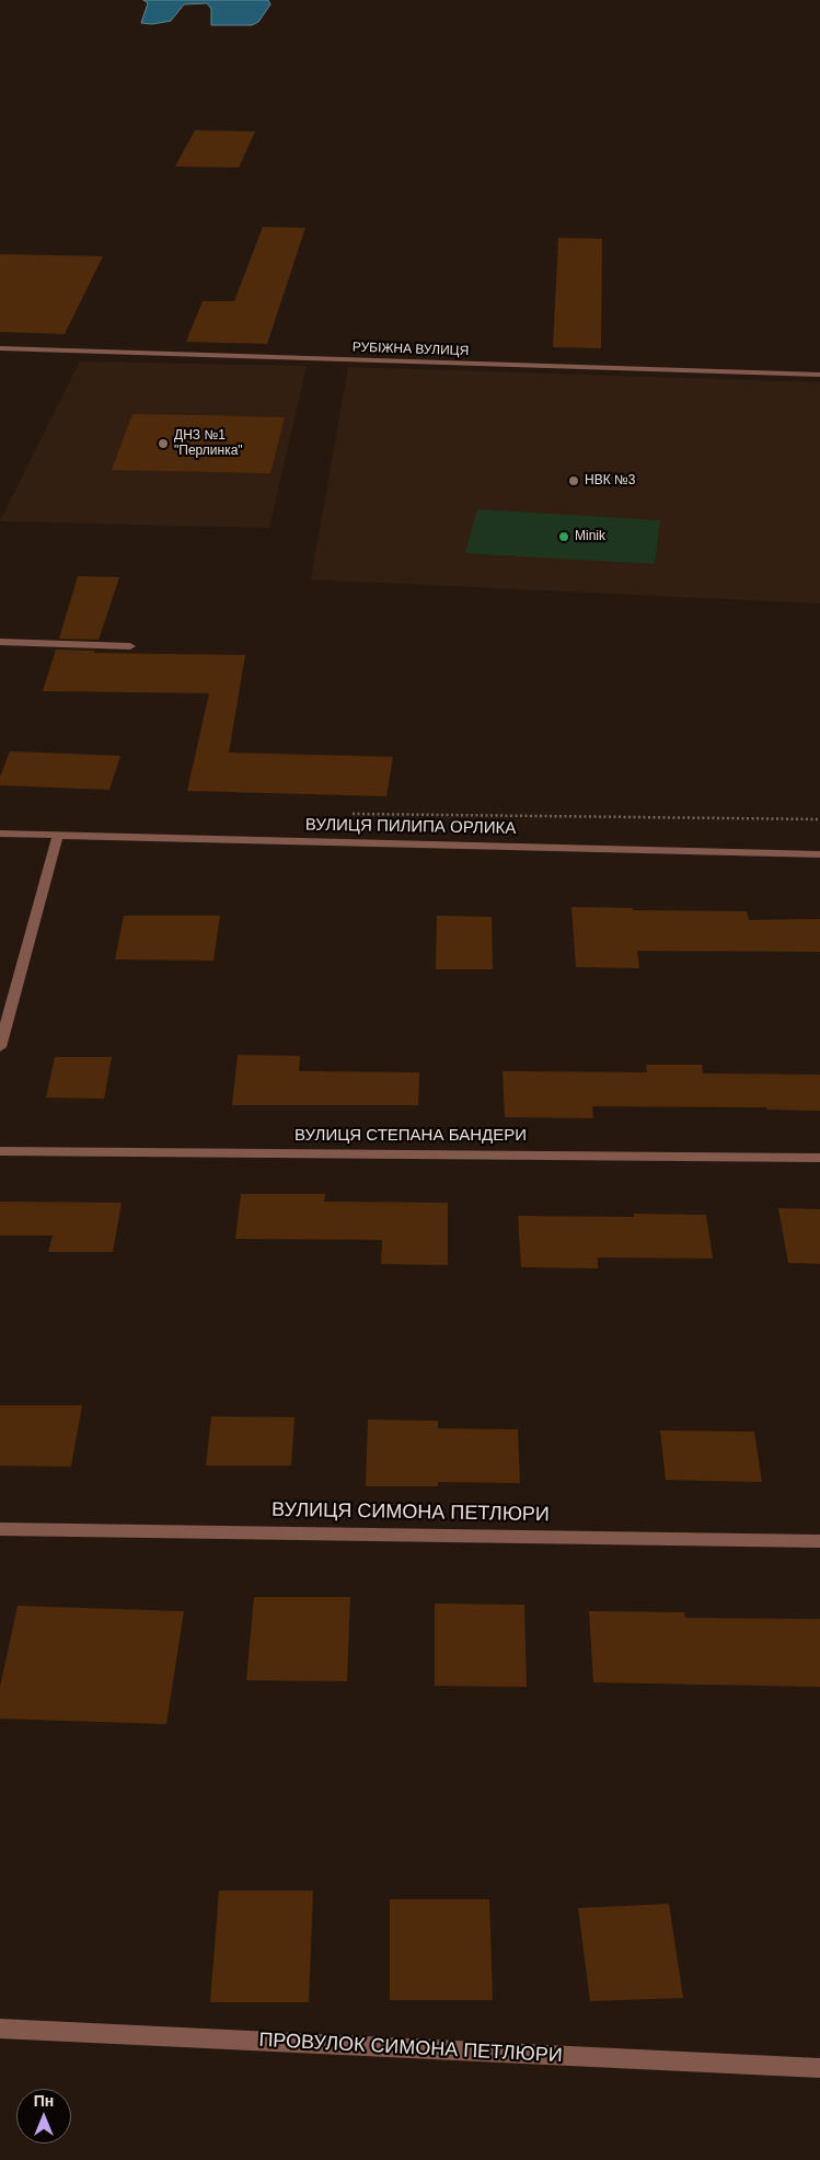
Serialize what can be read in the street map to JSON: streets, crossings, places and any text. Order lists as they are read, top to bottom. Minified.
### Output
{"streets":{"street":["РУБІЖНА ВУЛИЦЯ","ВУЛИЦЯ ПИЛИПА ОРЛИКА","ВУЛИЦЯ СТЕПАНА БАНДЕРИ","ВУЛИЦЯ СИМОНА ПЕТЛЮРИ","ПРОВУЛОК СИМОНА ПЕТЛЮРИ"]},"places":["ДНЗ №1 \"Перлинка\"","НВК №3","Minik"],"north":"top"}
